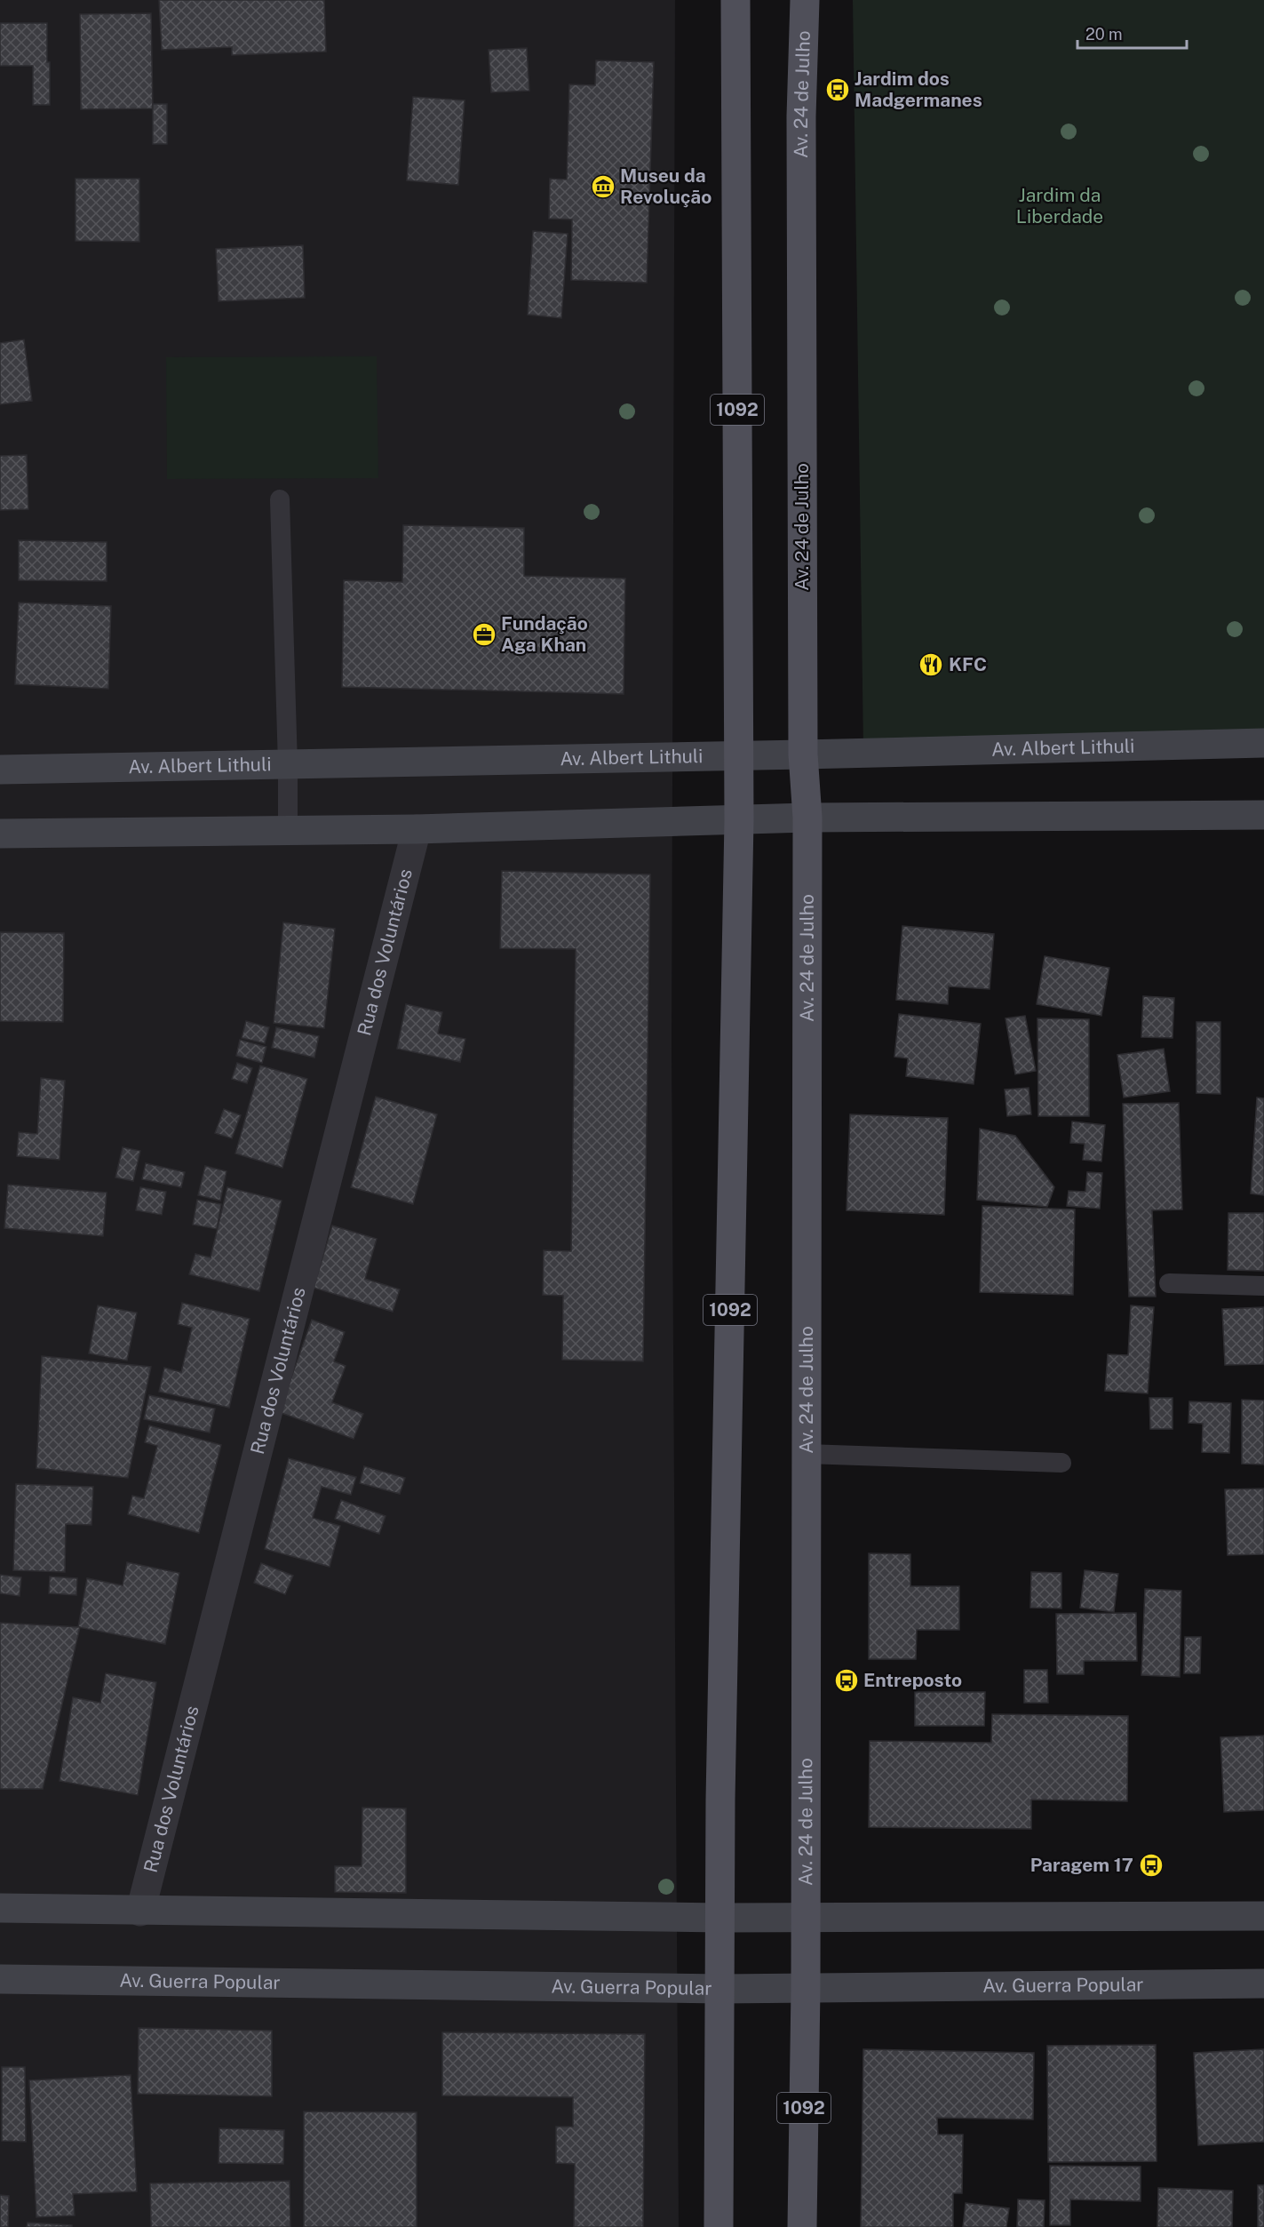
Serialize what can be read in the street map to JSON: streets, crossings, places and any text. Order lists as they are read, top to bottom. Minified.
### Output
{"streets":{"main road":["Av. 24 de Julho","1092"],"street":["Av. Albert Lithuli","Rua dos Voluntários","Av. Guerra Popular"]},"crossings":[["Av. 24 de Julho","1092"],["Av. 24 de Julho","Av. Albert Lithuli"],["Av. 24 de Julho","Av. Guerra Popular"],["1092","Av. Albert Lithuli"],["1092","Av. Guerra Popular"]],"parks":["Jardim da Liberdade"],"places":{"bus stop":["Jardim dos Madgermanes","Entreposto","Paragem 17"],"museum":["Museu da Revolução"],"office":["Fundação Aga Khan"],"restaurant":["KFC"]},"scale_bar":"20 m"}
